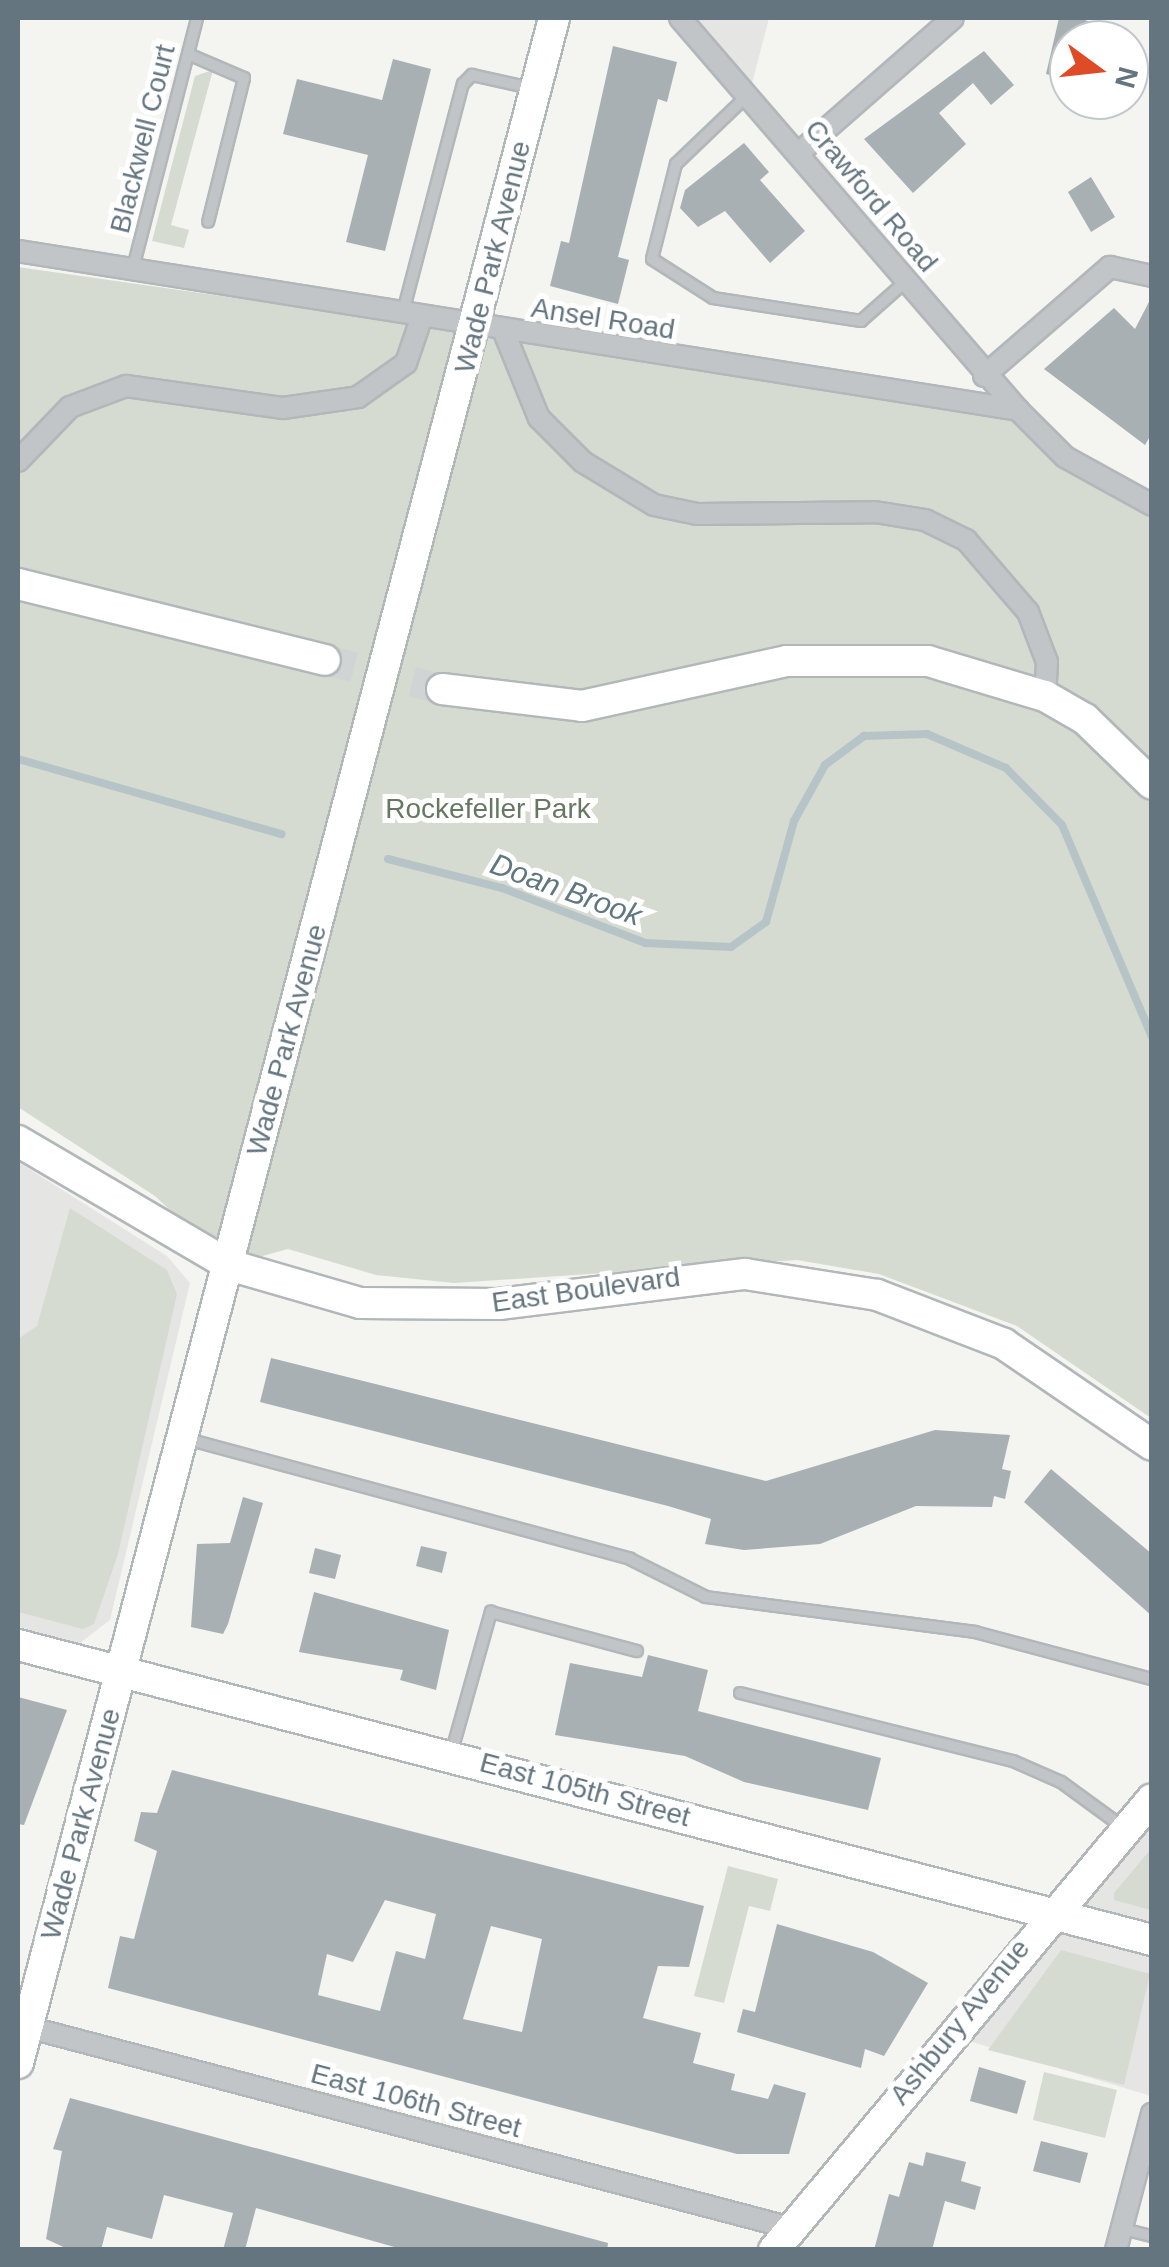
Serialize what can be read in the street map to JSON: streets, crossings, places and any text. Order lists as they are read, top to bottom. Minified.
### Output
{"streets":{"street":["Crawford Road","Wade Park Avenue","Ansel Road","East Boulevard","East 105th Street","Ashbury Avenue","East 106th Street"],"lane":["Blackwell Court"]},"crossings":[["Blackwell Court","Ansel Road"],["Crawford Road","Ansel Road"],["Wade Park Avenue","Ansel Road"],["Wade Park Avenue","East Boulevard"],["Wade Park Avenue","East 105th Street"],["Wade Park Avenue","East 106th Street"],["East 105th Street","Ashbury Avenue"],["Ashbury Avenue","East 106th Street"]],"water":["Doan Brook"],"parks":["Rockefeller Park"],"north":"right"}
